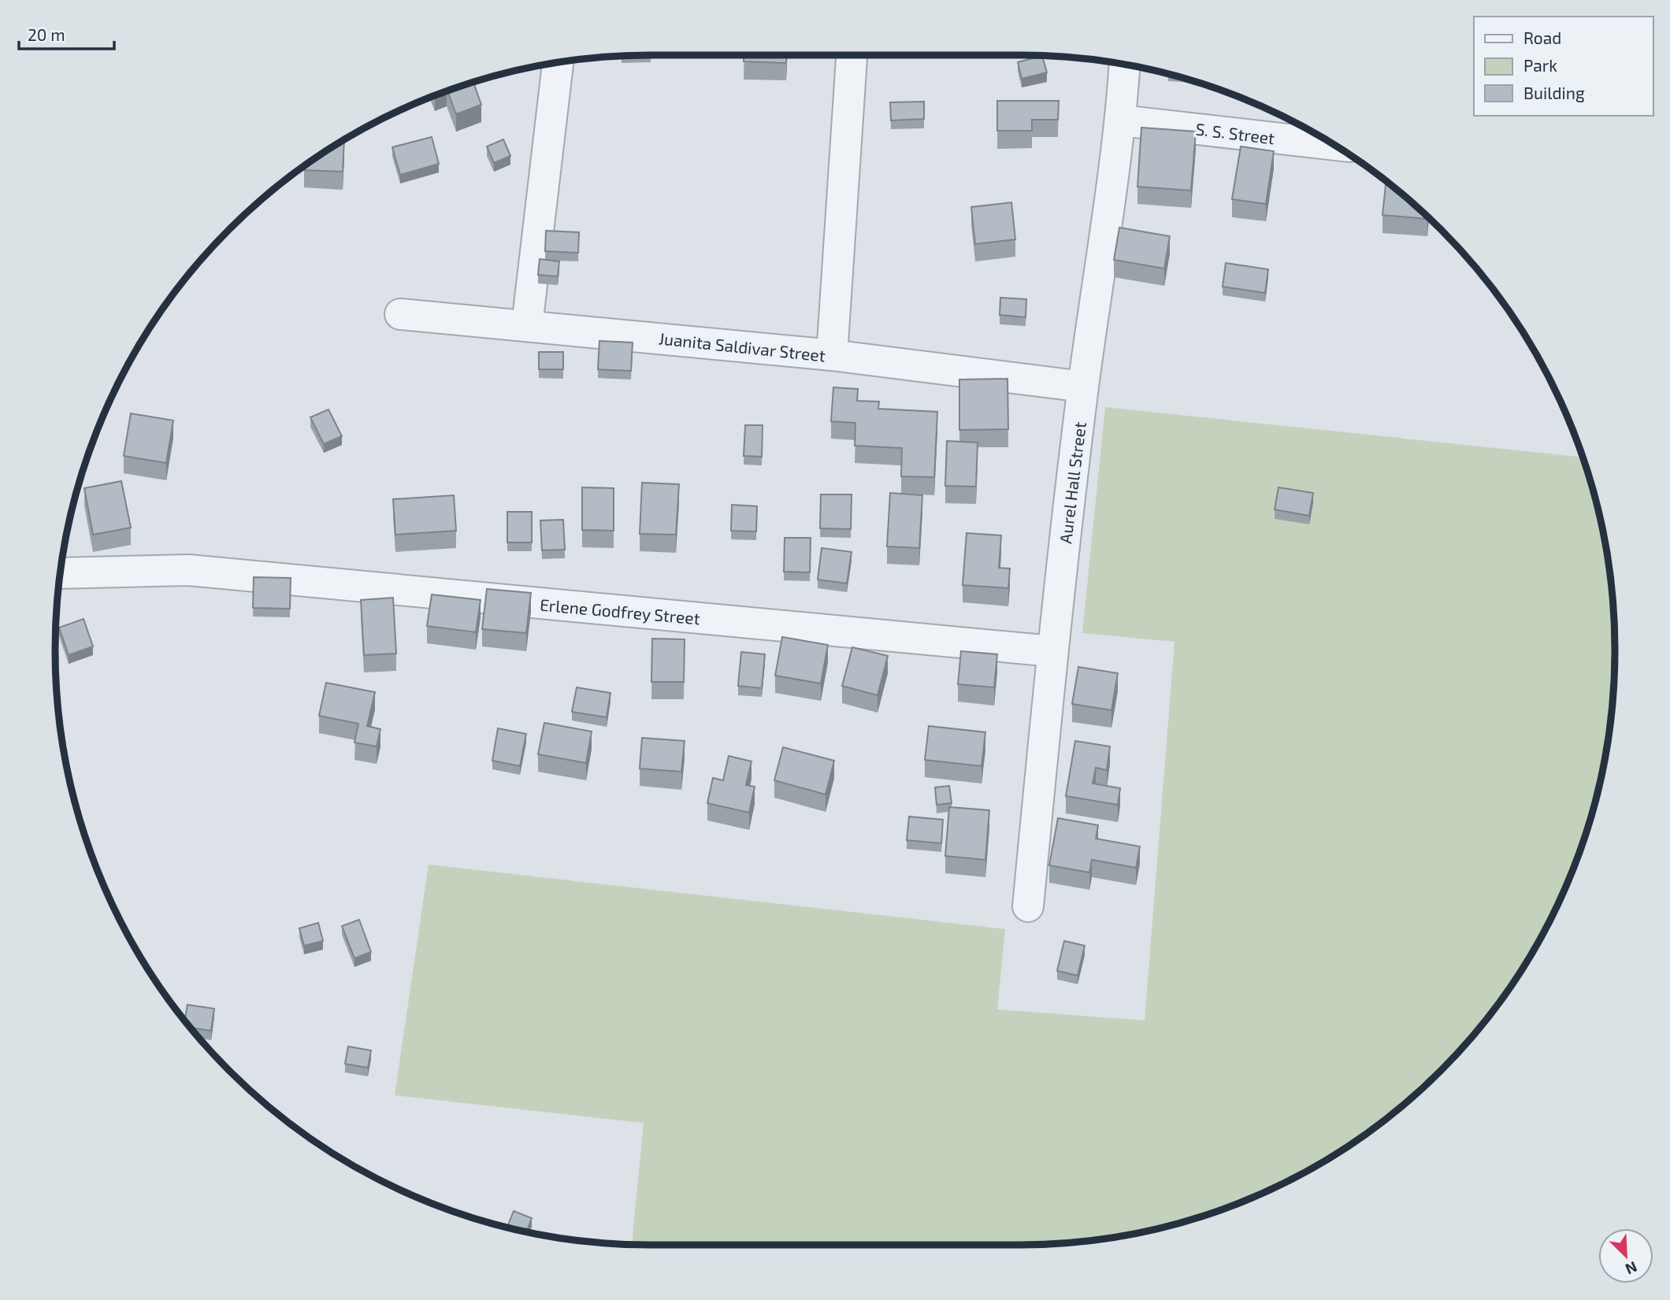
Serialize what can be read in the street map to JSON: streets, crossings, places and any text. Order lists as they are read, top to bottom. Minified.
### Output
{"streets":{"street":["S. S. Street","Juanita Saldivar Street","Aurel Hall Street","Erlene Godfrey Street"]},"crossings":[["S. S. Street","Aurel Hall Street"],["Juanita Saldivar Street","Aurel Hall Street"],["Aurel Hall Street","Erlene Godfrey Street"]],"legend":["Road","Park","Building"],"scale_bar":"20 m","north":"bottom right"}
